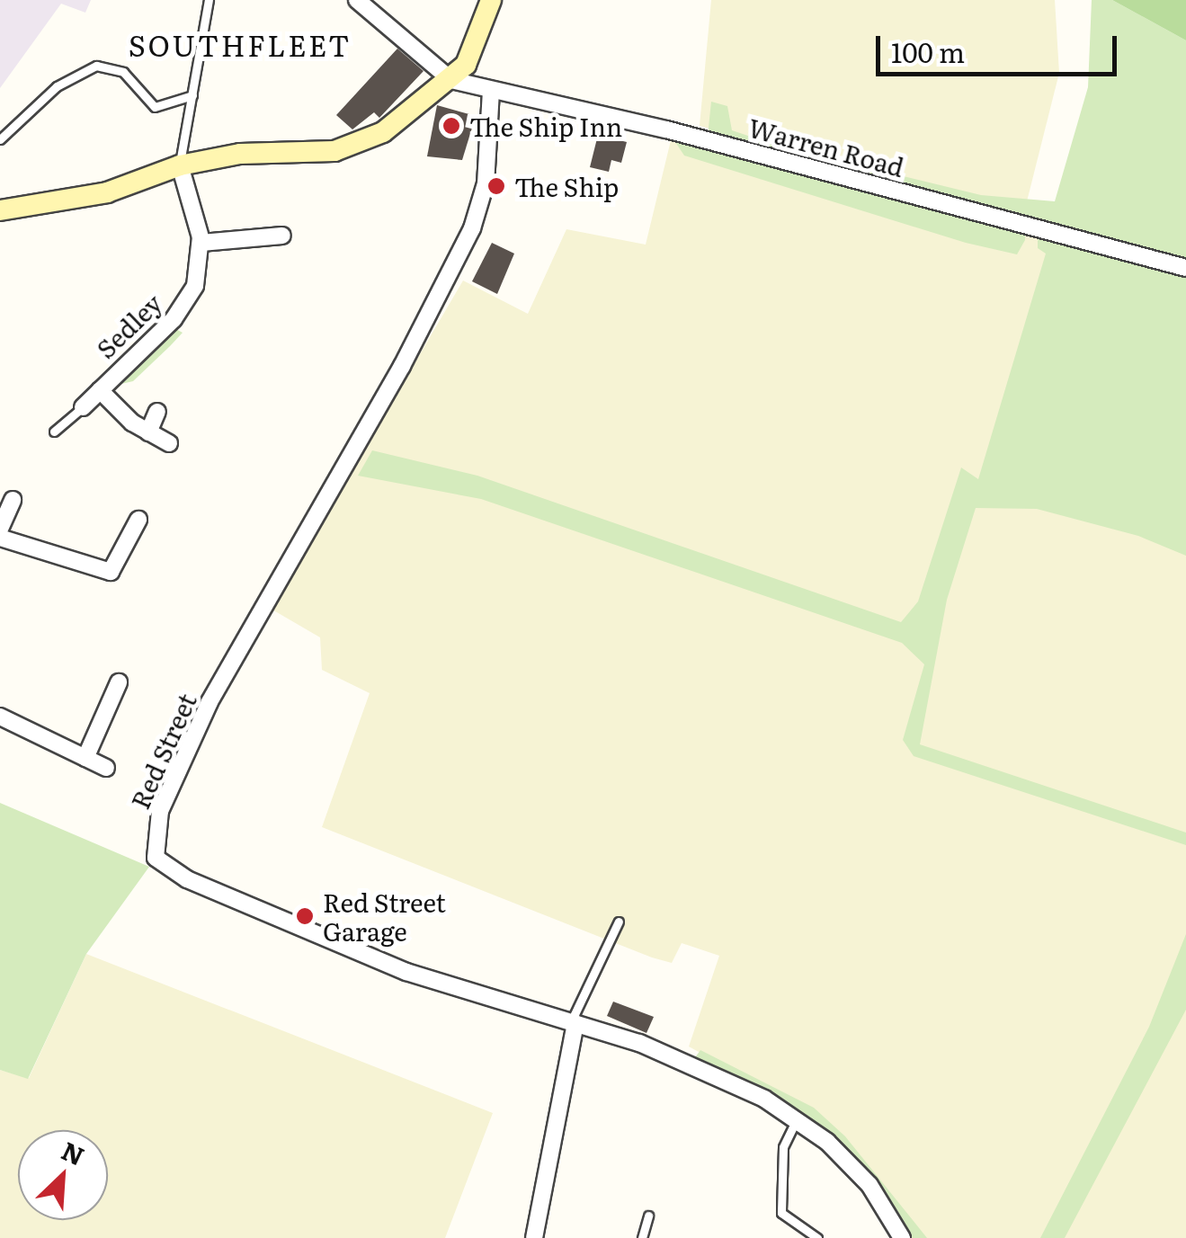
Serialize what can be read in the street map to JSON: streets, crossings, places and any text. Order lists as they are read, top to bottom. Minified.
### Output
{"streets":{"street":["Warren Road","Sedley","Red Street"]},"crossings":[["Warren Road","Red Street"]],"districts":["SOUTHFLEET"],"places":["The Ship Inn","The Ship","Red Street Garage"],"scale_bar":"100 m","north":"top right"}
